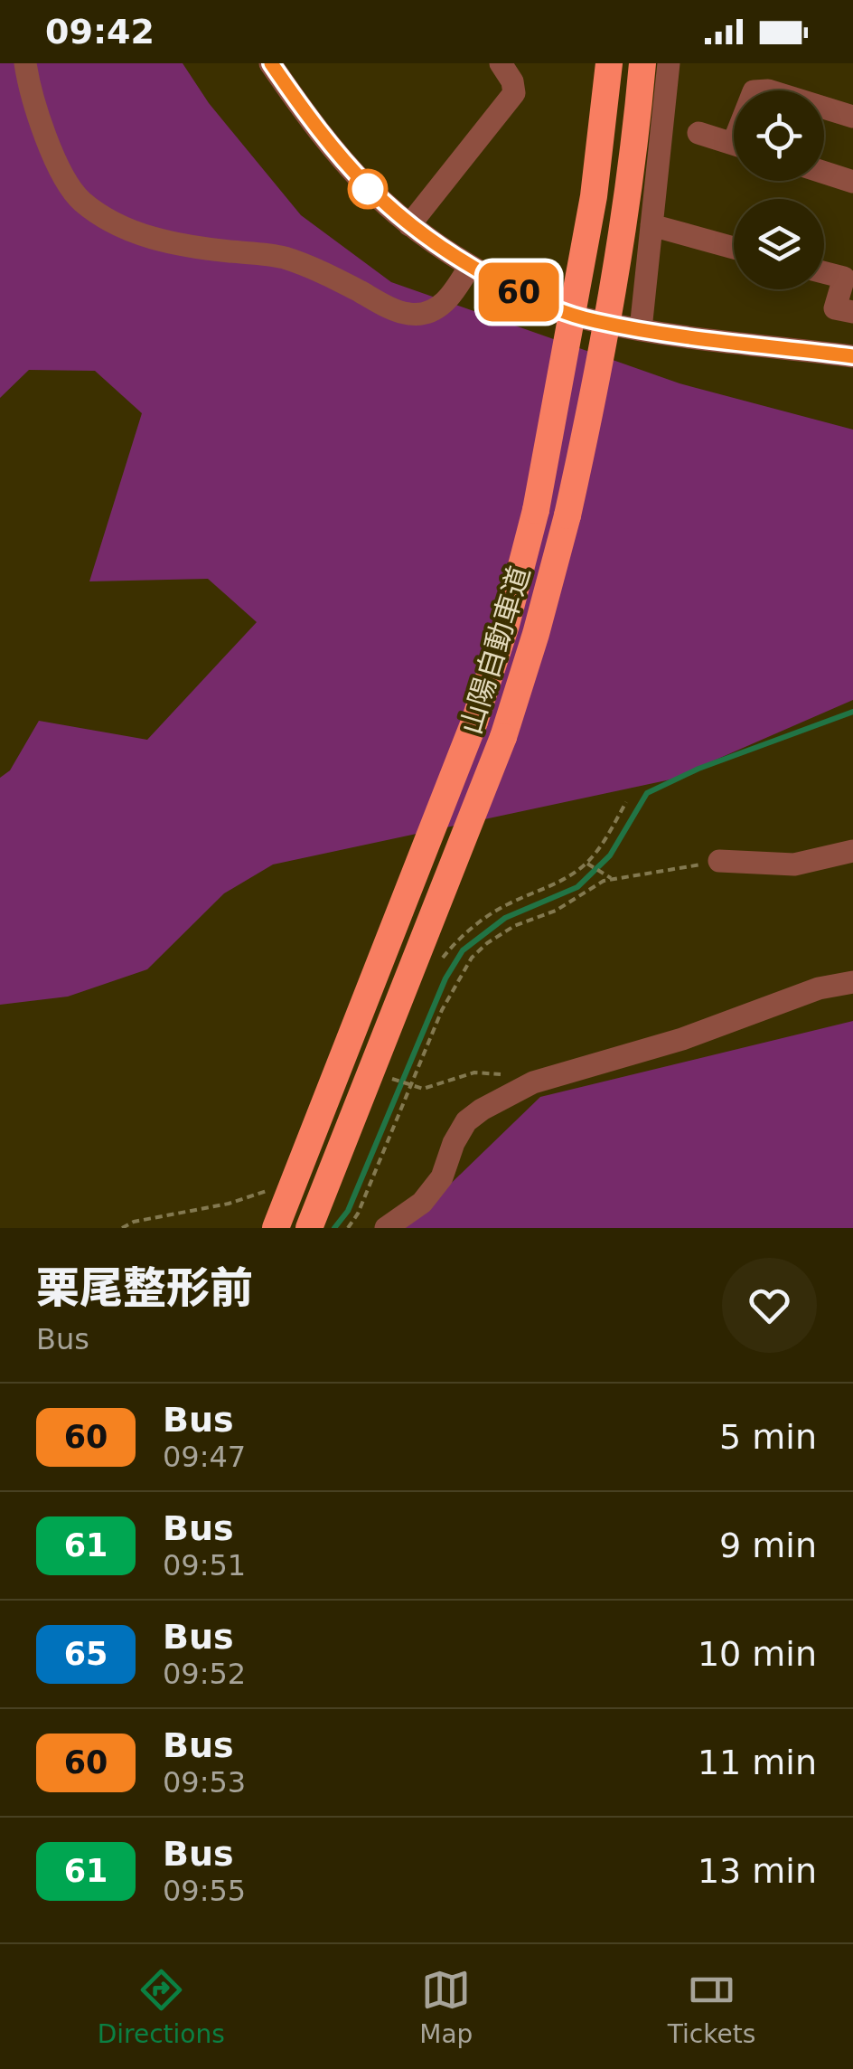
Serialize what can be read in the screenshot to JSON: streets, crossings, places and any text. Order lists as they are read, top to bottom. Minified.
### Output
{"streets":{"highway":["山陽自動車道"]},"lines":["bus line 60"],"page":{"status":"09:42","on_map":"60","heading":["栗尾整形前","Bus"],"list":[{"mark":"60","name":"Bus","note":"09:47","value":"5 min"},{"mark":"61","name":"Bus","note":"09:51","value":"9 min"},{"mark":"65","name":"Bus","note":"09:52","value":"10 min"},{"mark":"60","name":"Bus","note":"09:53","value":"11 min"},{"mark":"61","name":"Bus","note":"09:55","value":"13 min"}],"tabs":["Directions","Map","Tickets"]}}
